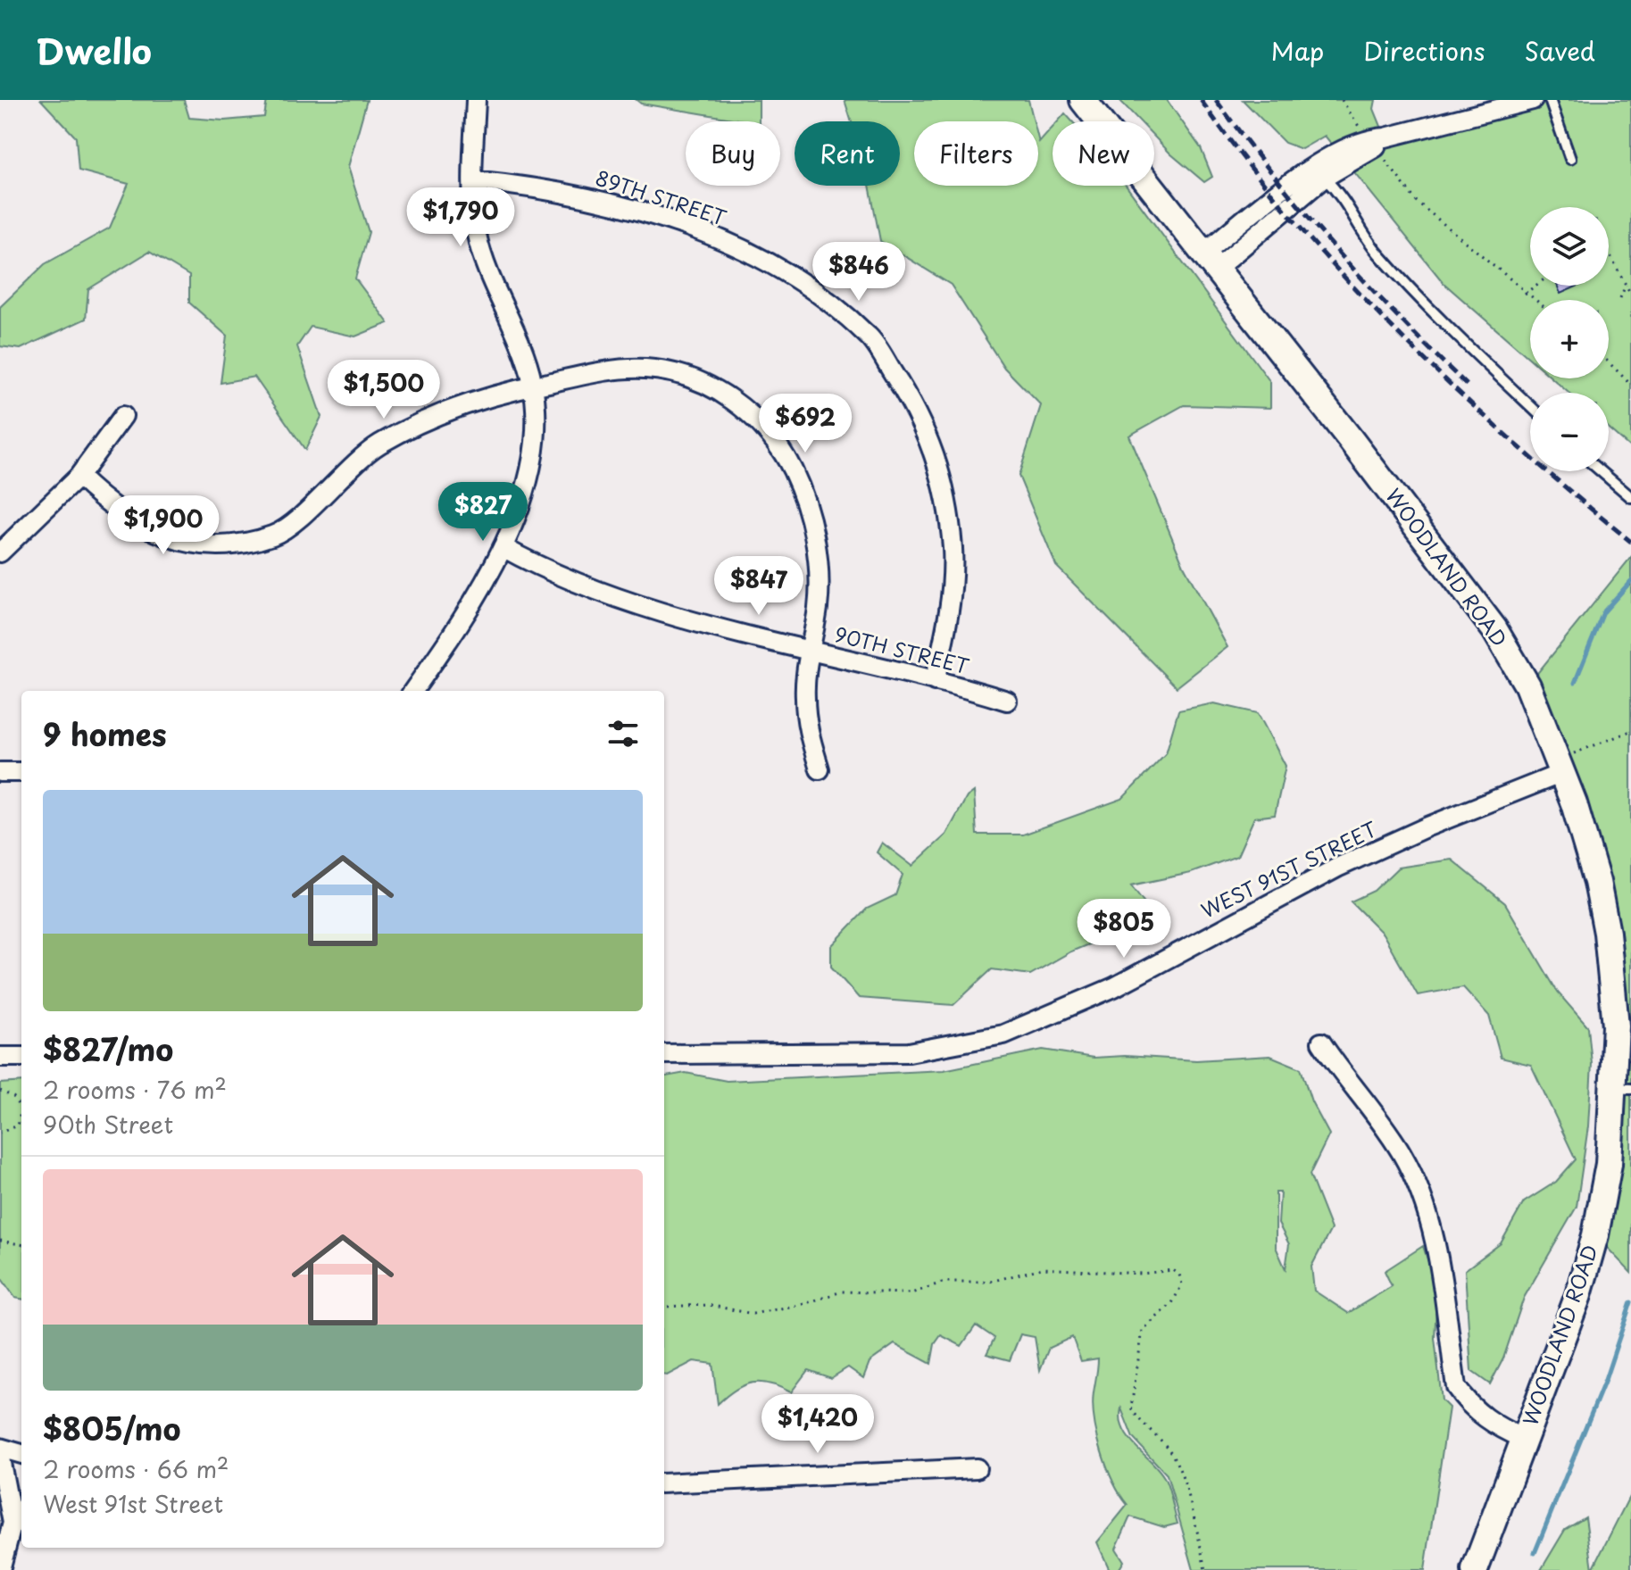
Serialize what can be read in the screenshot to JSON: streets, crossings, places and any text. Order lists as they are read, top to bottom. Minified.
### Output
{"streets":{"main road":["WOODLAND ROAD"],"street":["89TH STREET","90TH STREET","WEST 91ST STREET"]},"crossings":[["89TH STREET","90TH STREET"],["WOODLAND ROAD","WEST 91ST STREET"]],"page":{"header":"Dwello","nav":["Map","Directions","Saved"],"chip":["Buy","Rent","Filters","New"],"price":["$1,790","$846","$1,500","$692","$827","$1,900","$847","$805","$1,420"],"map_buttons":["+","−"],"heading":"9 homes","list":[{"name":"$827/mo","note":"2 rooms · 76 m² · 90th Street"},{"name":"$805/mo","note":"2 rooms · 66 m² · West 91st Street"}]}}
